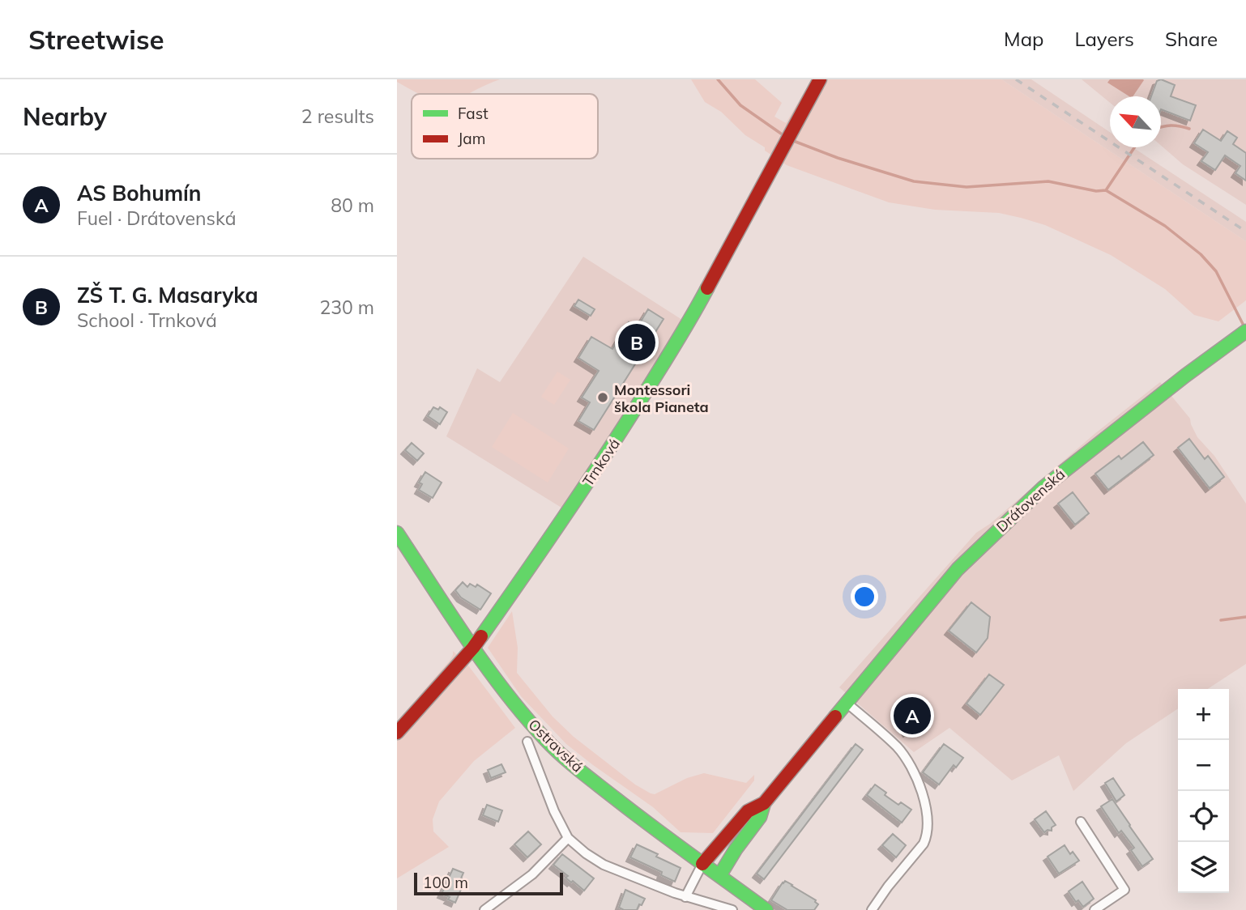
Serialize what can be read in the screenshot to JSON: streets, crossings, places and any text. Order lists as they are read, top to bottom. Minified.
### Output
{"streets":{"street":["Trnková","Drátovenská","Ostravská"]},"crossings":[["Trnková","Ostravská"],["Drátovenská","Ostravská"]],"places":["Montessori škola Pianeta"],"legend":["Fast","Jam"],"scale_bar":"100 m","north":"top left","page":{"header":"Streetwise","nav":["Map","Layers","Share"],"heading":["Nearby","2 results"],"list":[{"mark":"A","name":"AS Bohumín","note":"Fuel · Drátovenská","value":"80 m"},{"mark":"B","name":"ZŠ T. G. Masaryka","note":"School · Trnková","value":"230 m"}],"pins":["B","A"],"map_buttons":["+","−"],"scale":"100 m"}}
